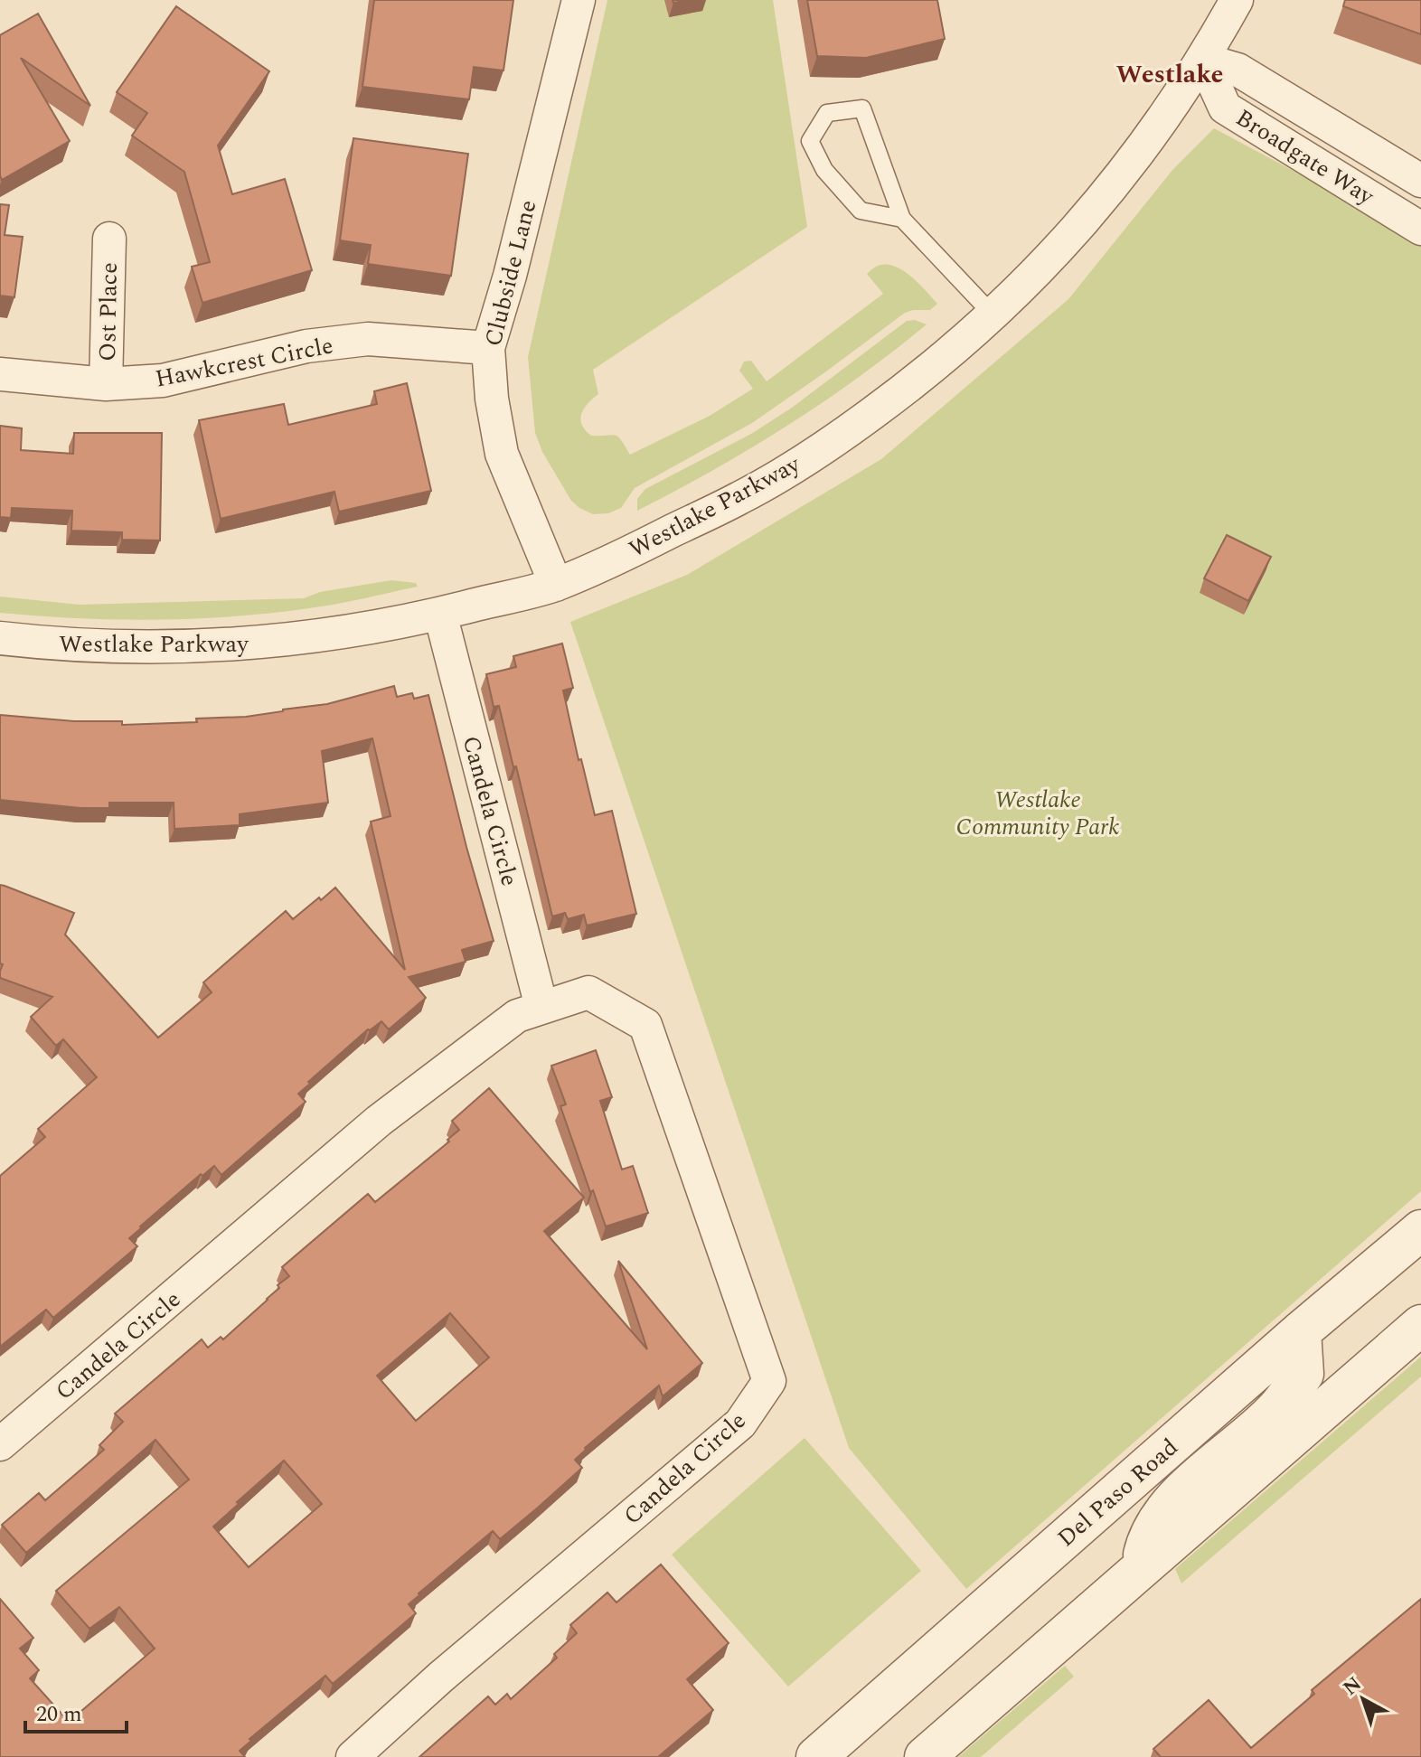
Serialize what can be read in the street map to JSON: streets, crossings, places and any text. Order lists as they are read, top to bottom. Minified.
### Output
{"streets":{"street":["Broadgate Way","Clubside Lane","Ost Place","Hawkcrest Circle","Westlake Parkway","Candela Circle","Del Paso Road"]},"crossings":[["Broadgate Way","Westlake Parkway"],["Clubside Lane","Hawkcrest Circle"],["Clubside Lane","Westlake Parkway"],["Ost Place","Hawkcrest Circle"],["Westlake Parkway","Candela Circle"]],"districts":["Westlake"],"parks":["Westlake Community Park"],"scale_bar":"20 m","north":"top left"}
